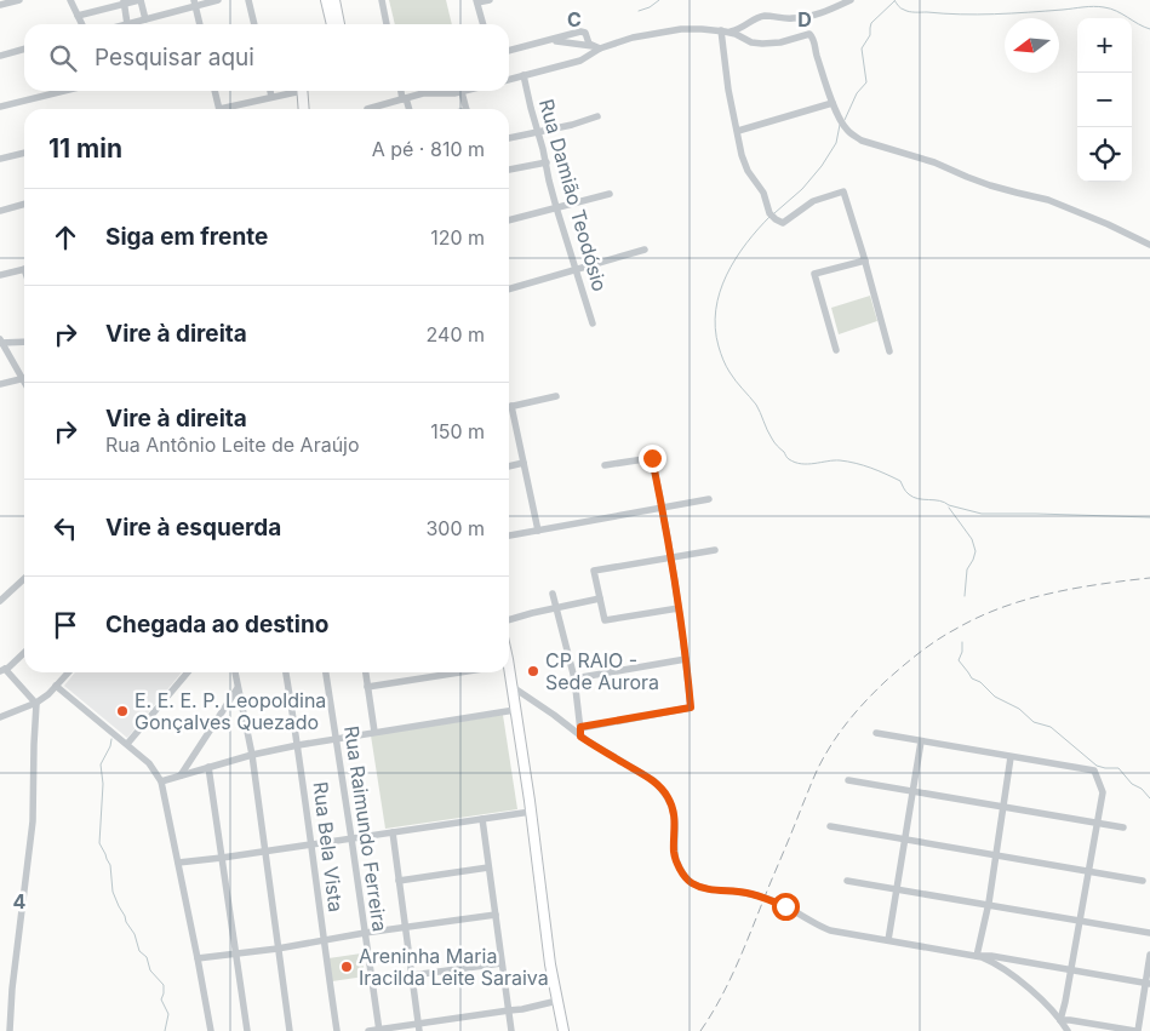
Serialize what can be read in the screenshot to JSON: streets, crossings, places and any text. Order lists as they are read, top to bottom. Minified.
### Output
{"streets":{"street":["Rua Damião Teodósio","Rua Raimundo Ferreira","Rua Bela Vista"]},"places":["CP RAIO - Sede Aurora","E. E. E. P. Leopoldina Gonçalves Quezado","Areninha Maria Iracilda Leite Saraiva"],"north":"left","page":{"map_buttons":["+","−"],"search":"Pesquisar aqui","heading":["11 min","A pé · 810 m"],"list":[["Siga em frente","120 m"],["Vire à direita","240 m"],["Vire à direita","Rua Antônio Leite de Araújo","150 m"],["Vire à esquerda","300 m"],"Chegada ao destino"]},"grid":{"columns":["C","D"],"rows":["4"]}}
